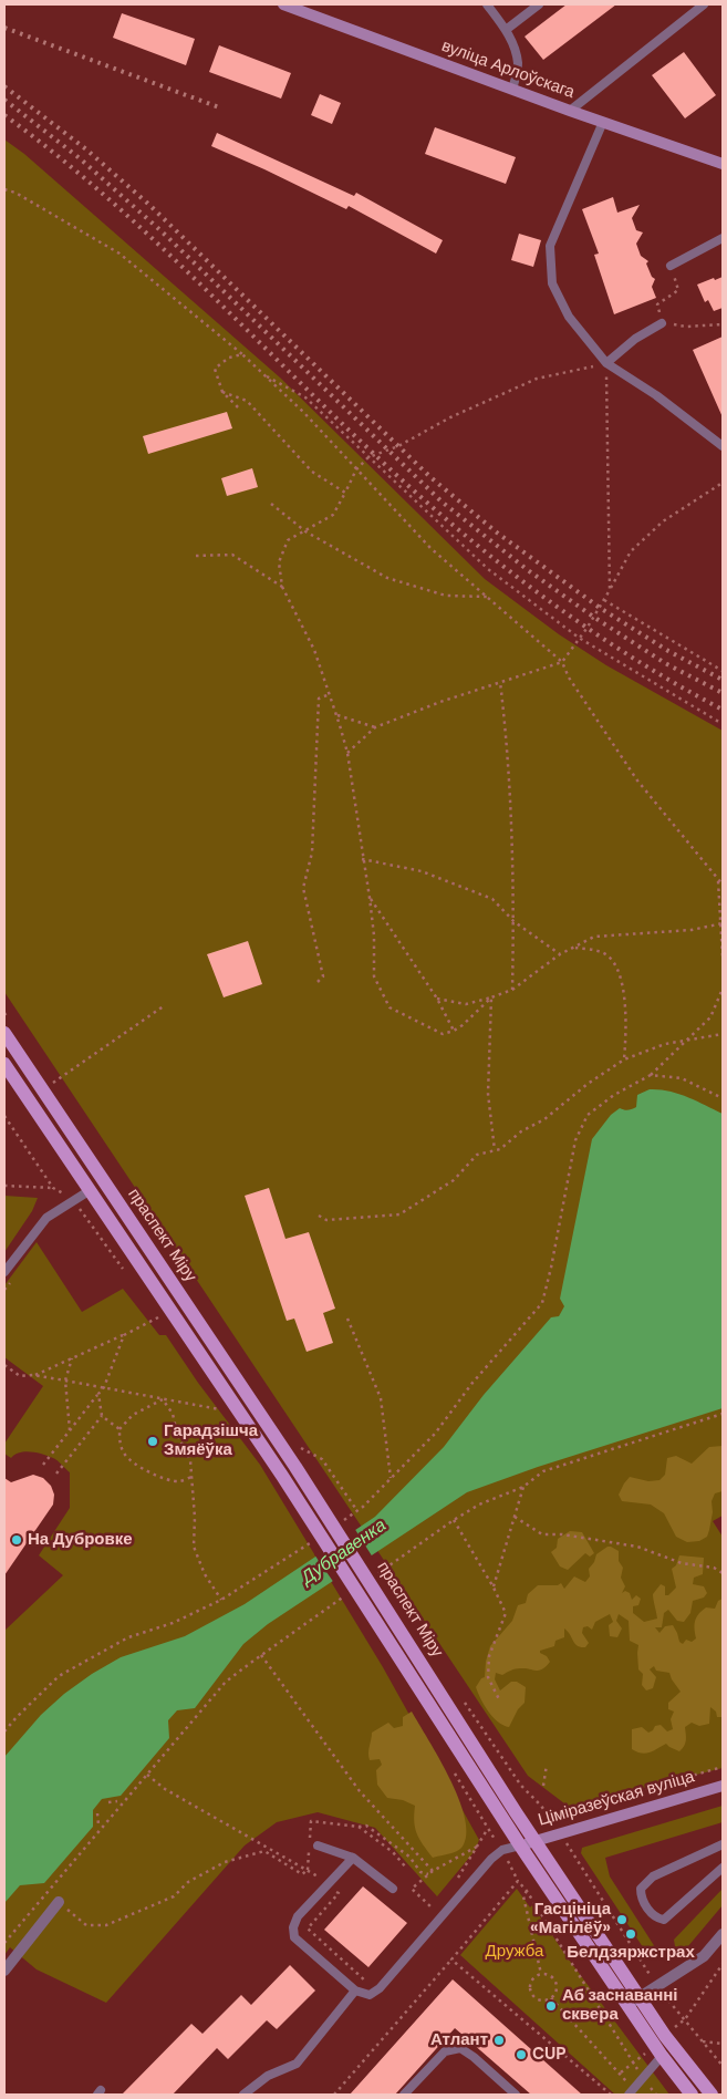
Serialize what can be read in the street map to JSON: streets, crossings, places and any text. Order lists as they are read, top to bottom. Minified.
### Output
{"streets":{"main road":["праспект Міру"],"street":["вуліца Арлоўскага","Ціміразеўская вуліца"]},"crossings":[["праспект Міру","Ціміразеўская вуліца"]],"water":["Дубравенка"],"parks":["Дружба"],"places":["Гарадзішча Змяёўка","На Дубровке","Гасцініца «Магілёў»","Белдзяржстрах","Аб заснаванні сквера","Атлант","CUP"]}
